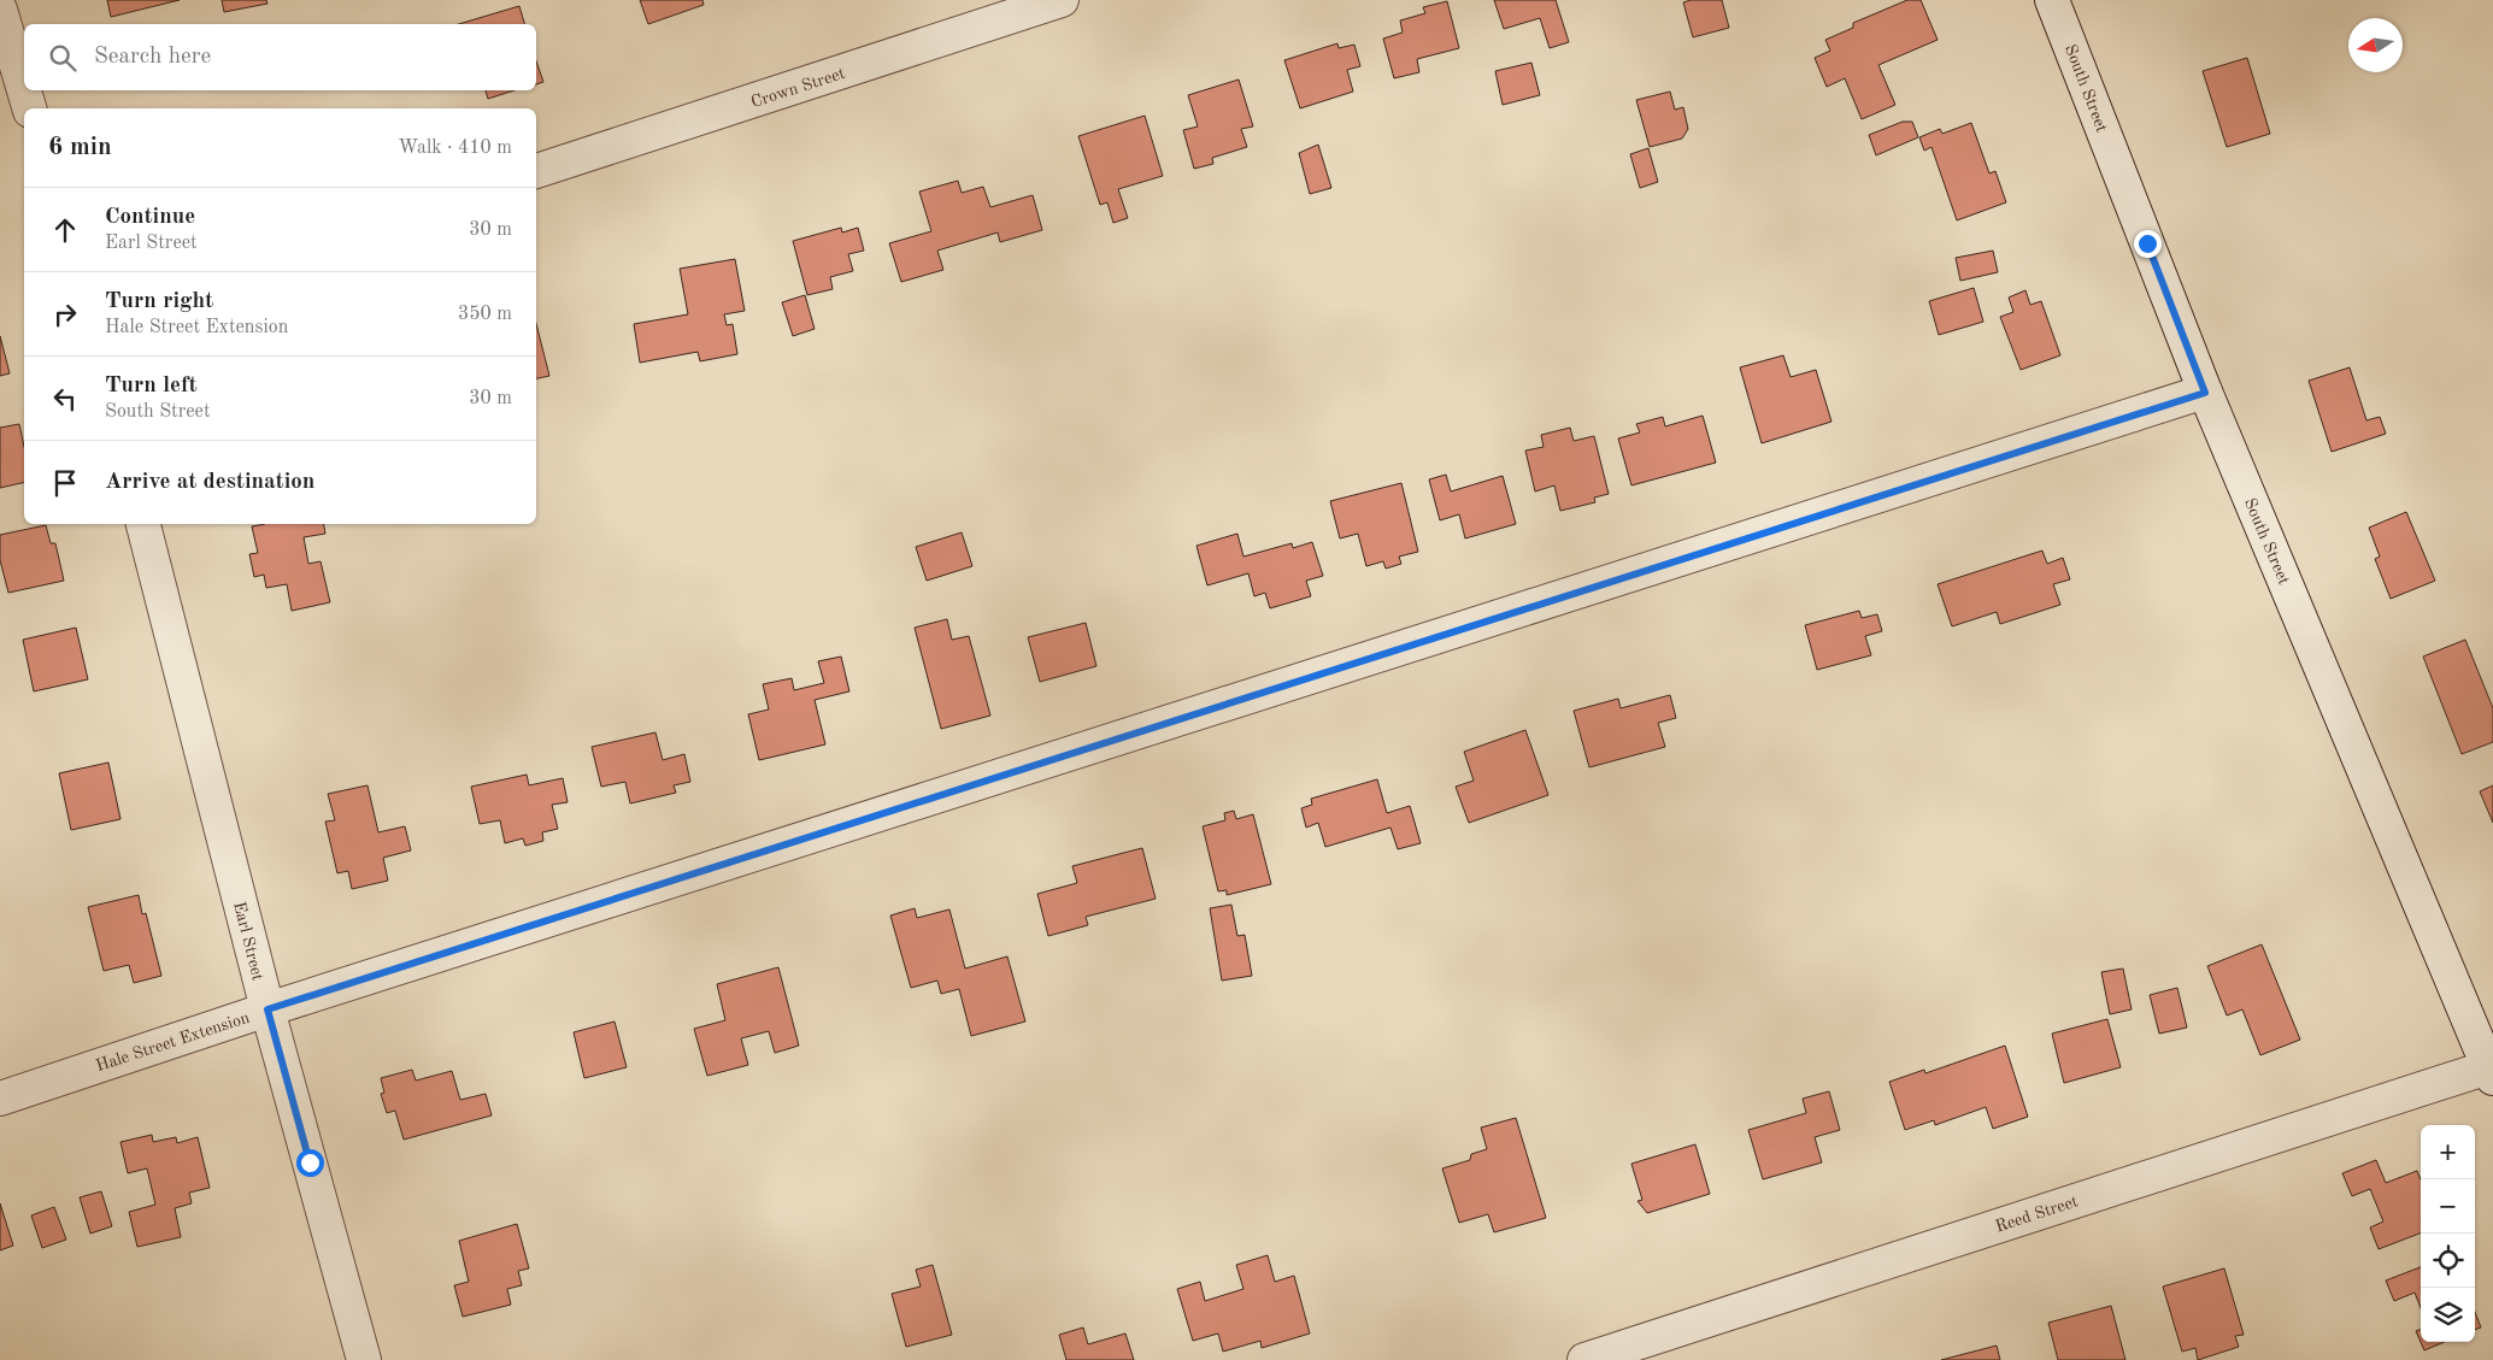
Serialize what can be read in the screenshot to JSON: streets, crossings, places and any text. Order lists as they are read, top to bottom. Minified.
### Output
{"streets":{"street":["Crown Street","South Street","Earl Street","Hale Street Extension","Reed Street"]},"crossings":[["South Street","Hale Street Extension"],["South Street","Reed Street"],["Earl Street","Hale Street Extension"]],"north":"left","page":{"search":"Search here","heading":["6 min","Walk · 410 m"],"list":[["Continue","Earl Street","30 m"],["Turn right","Hale Street Extension","350 m"],["Turn left","South Street","30 m"],"Arrive at destination"],"map_buttons":["+","−"]}}
